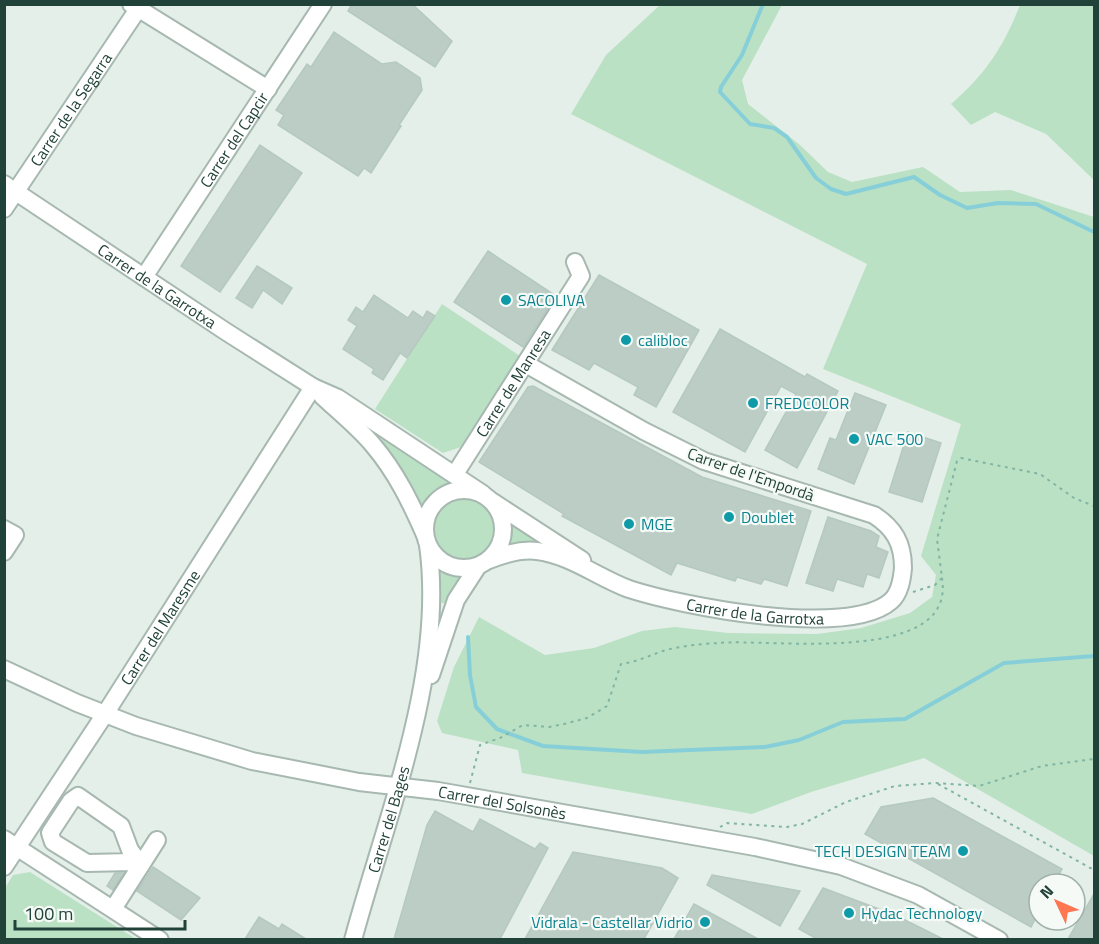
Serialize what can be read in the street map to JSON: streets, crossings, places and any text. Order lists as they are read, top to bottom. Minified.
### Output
{"streets":{"street":["Carrer de la Segarra","Carrer del Capcir","Carrer de la Garrotxa","Carrer de Manresa","Carrer de l'Empordà","Carrer del Maresme","Carrer del Solsonès","Carrer del Bages"]},"crossings":[["Carrer de la Segarra","Carrer de la Garrotxa"],["Carrer del Capcir","Carrer de la Garrotxa"],["Carrer de la Garrotxa","Carrer de Manresa"],["Carrer de la Garrotxa","Carrer de l'Empordà"],["Carrer de la Garrotxa","Carrer del Maresme"],["Carrer de la Garrotxa","Carrer del Bages"],["Carrer de Manresa","Carrer de l'Empordà"],["Carrer del Maresme","Carrer del Solsonès"],["Carrer del Solsonès","Carrer del Bages"]],"places":["SACOLIVA","calibloc","FREDCOLOR","VAC 500","Doublet","MGE","TECH DESIGN TEAM","Hydac Technology","Vidrala - Castellar Vidrio"],"scale_bar":"100 m","north":"top left"}
